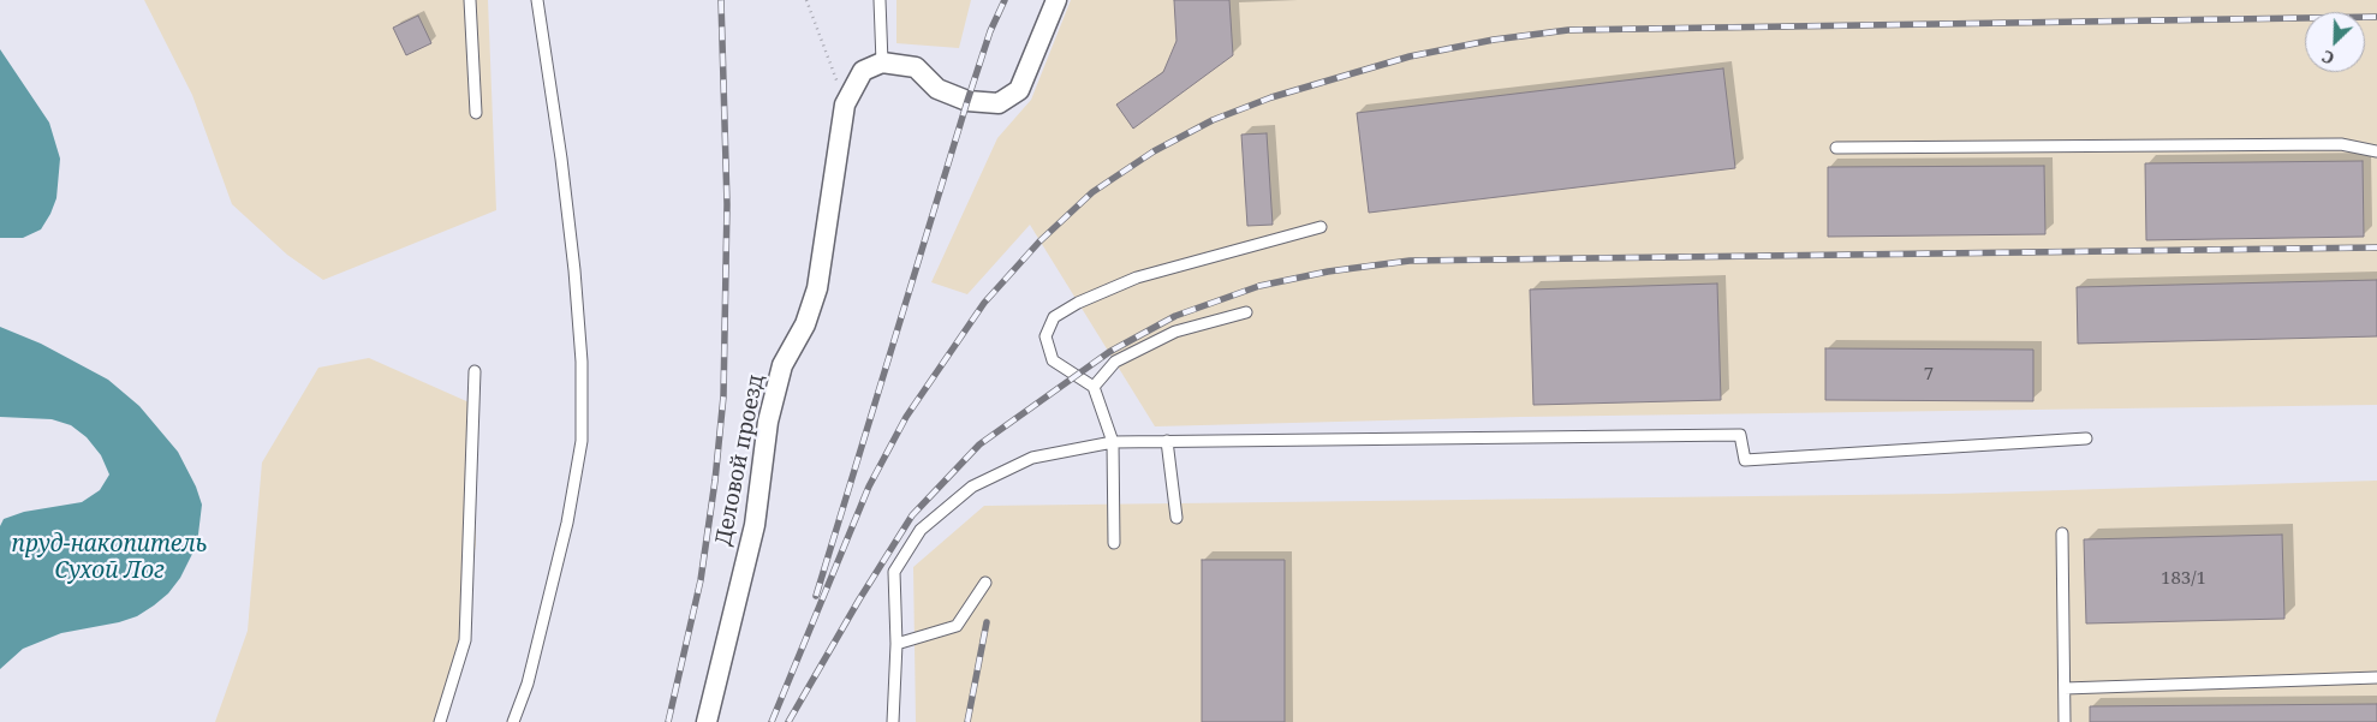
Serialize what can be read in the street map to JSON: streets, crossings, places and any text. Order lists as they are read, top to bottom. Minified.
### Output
{"streets":{"street":["Деловой проезд"]},"water":["пруд-накопитель Сухой Лог"],"house_numbers":["7","183/1"],"north":"bottom left"}
